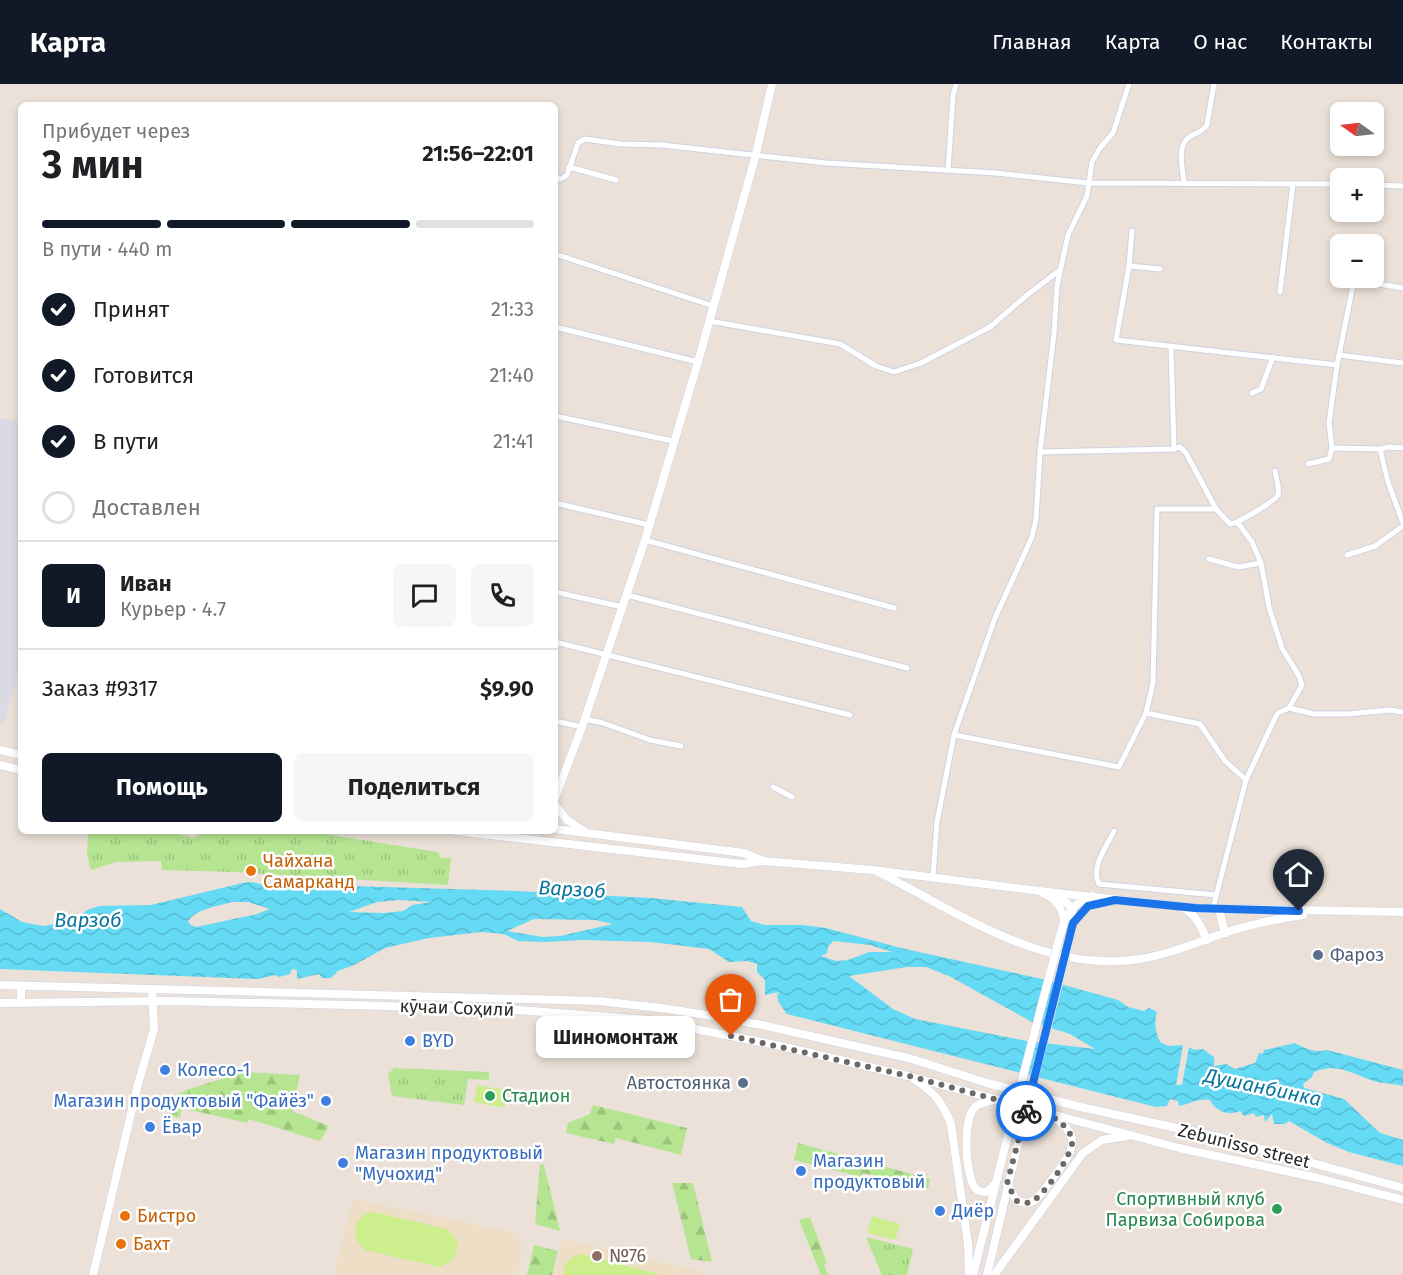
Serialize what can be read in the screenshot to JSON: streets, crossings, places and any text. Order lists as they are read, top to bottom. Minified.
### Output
{"streets":{"main road":["кӯчаи Соҳилӣ","Zebunisso street"]},"water":["Варзоб","Душанбинка"],"places":["Чайхана Самарканд","Фароз","Шиномонтаж","BYD","Колесо-1","Автостоянка","Стадион","Магазин продуктовый \"Файёз\"","Ёвар","Магазин продуктовый \"Мучохид\"","Магазин продуктовый","Спортивный клуб Парвиза Собирова","Диёр","Бистро","Бахт","№76"],"north":"left","page":{"header":"Карта","nav":["Главная","Карта","О нас","Контакты"],"map_buttons":["+","−"],"heading":["3 мин","Прибудет через","21:56–22:01"],"panel":["Иван","Курьер · 4.7","Заказ #9317","$9.90"],"bar":"В пути · 440 m","list":[["Принят","21:33"],["Готовится","21:40"],["В пути","21:41"],"Доставлен"],"round":"И","buttons":["Помощь","Поделиться"],"bubble":"Шиномонтаж"}}
